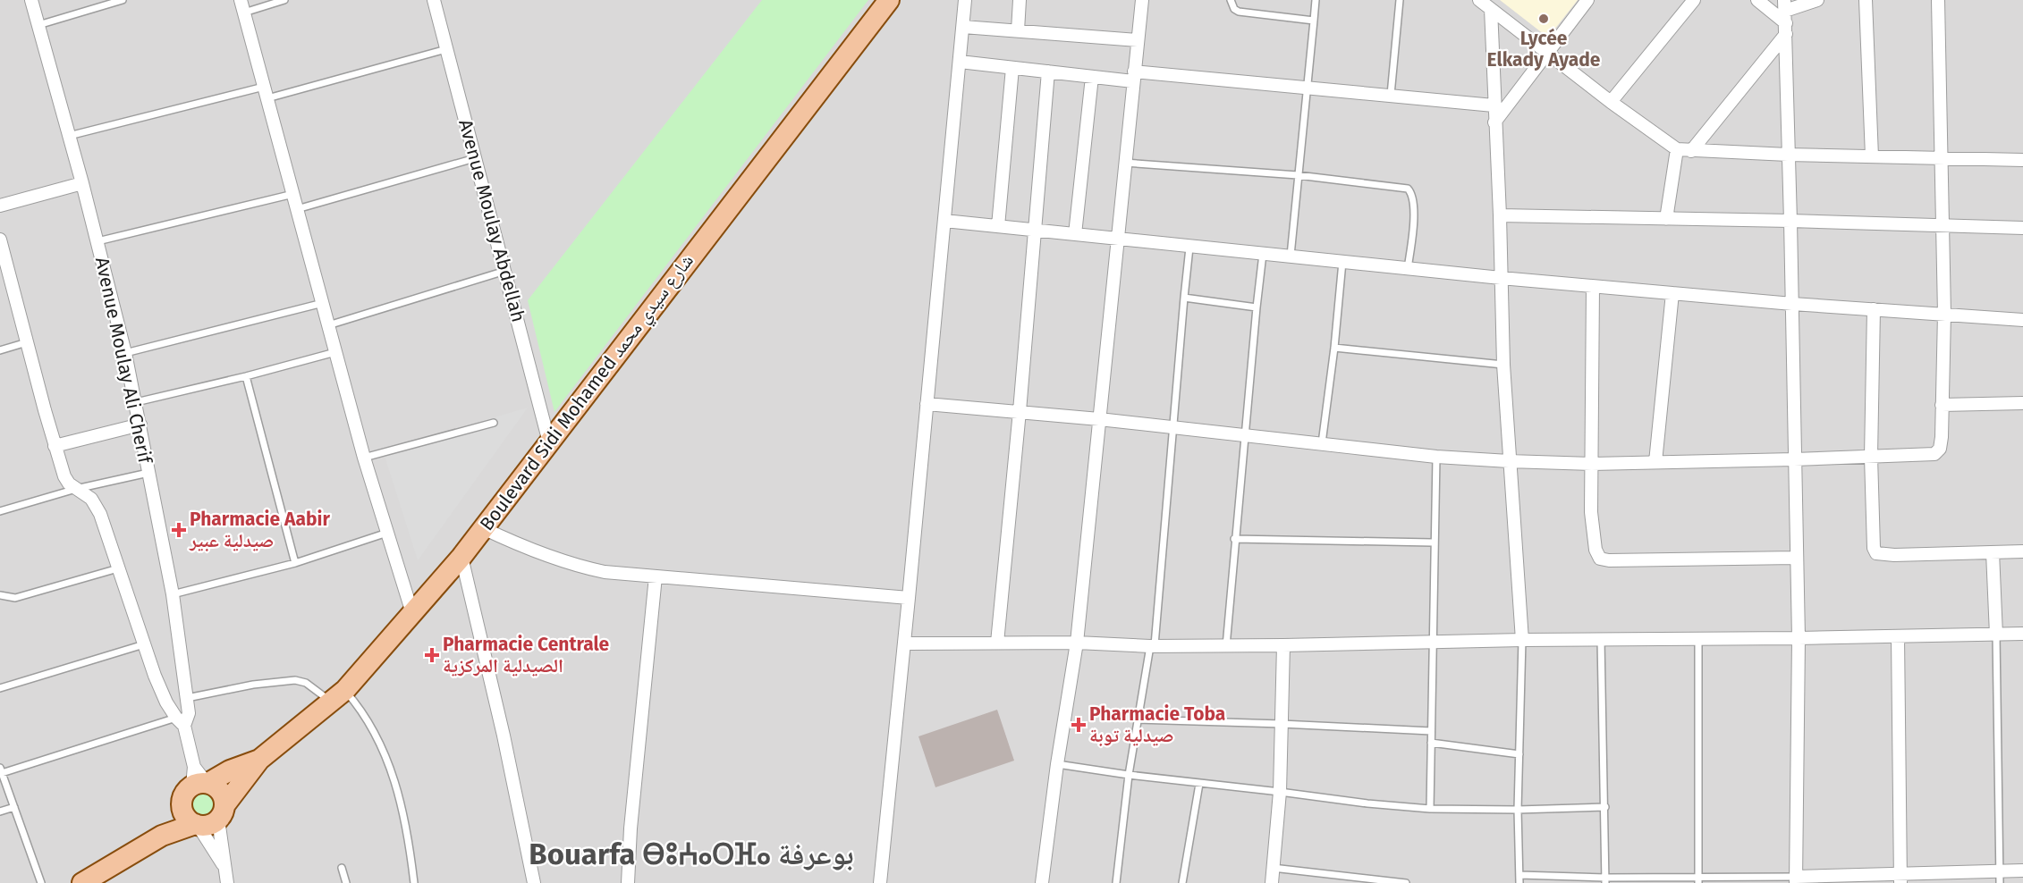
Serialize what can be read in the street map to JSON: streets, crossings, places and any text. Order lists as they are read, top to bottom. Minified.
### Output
{"streets":{"main road":["Boulevard Sidi Mohamed شارع سيدي محمد"],"street":["Avenue Moulay Abdellah","Avenue Moulay Ali Cherif"]},"crossings":[["Avenue Moulay Abdellah","Boulevard Sidi Mohamed شارع سيدي محمد"]],"districts":["Bouarfa ⴱⵓⵄⴰⵔⴼⴰ بوعرفة"],"places":{"other":["Lycée Elkady Ayade"],"health":["Pharmacie Aabir صيدلية عبير","Pharmacie Centrale الصيدلية المركزية","Pharmacie Toba صيدلية توبة"]}}
